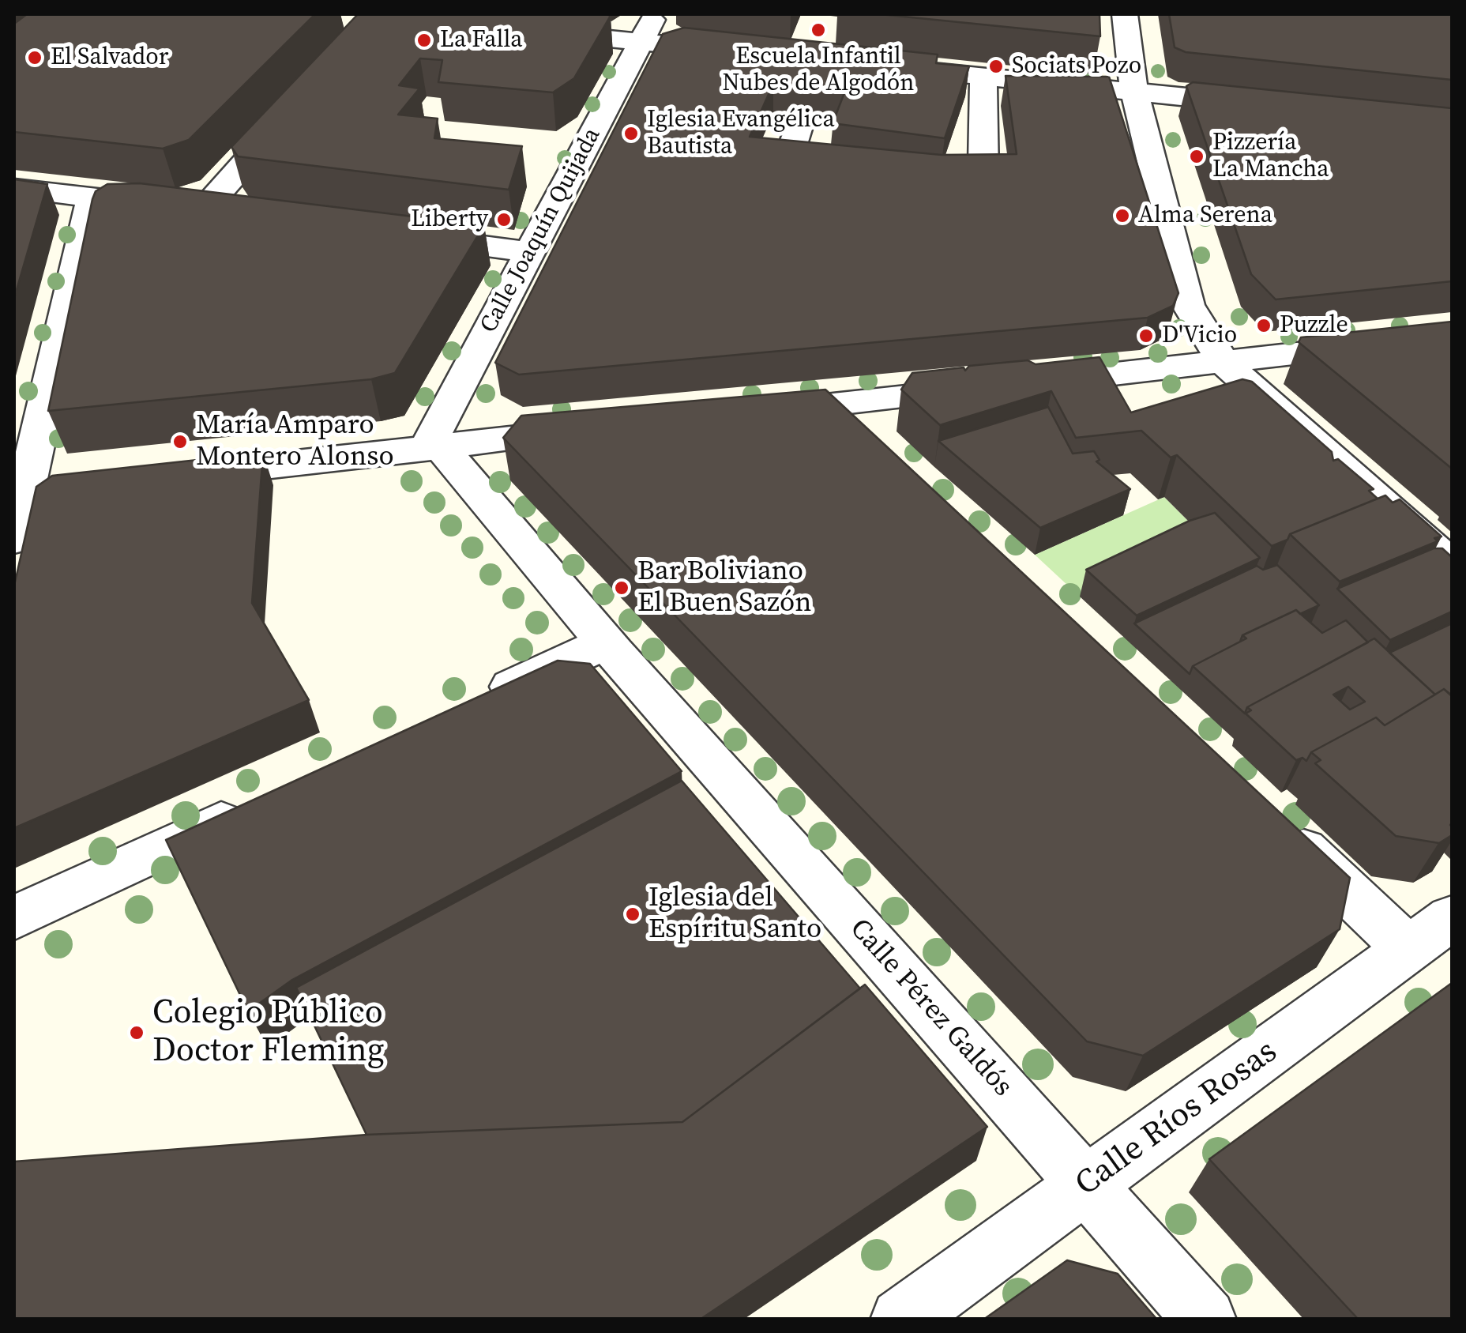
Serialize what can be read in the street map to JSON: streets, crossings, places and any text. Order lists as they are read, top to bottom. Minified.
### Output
{"streets":{"street":["Calle Joaquín Quijada","Calle Pérez Galdós","Calle Ríos Rosas"]},"crossings":[["Calle Joaquín Quijada","Calle Pérez Galdós"],["Calle Pérez Galdós","Calle Ríos Rosas"]],"places":["Escuela Infantil Nubes de Algodón","La Falla","El Salvador","Sociats Pozo","Iglesia Evangélica Bautista","Pizzería La Mancha","Alma Serena","Liberty","Puzzle","D'Vicio","María Amparo Montero Alonso","Bar Boliviano El Buen Sazón","Iglesia del Espíritu Santo","Colegio Público Doctor Fleming"]}
